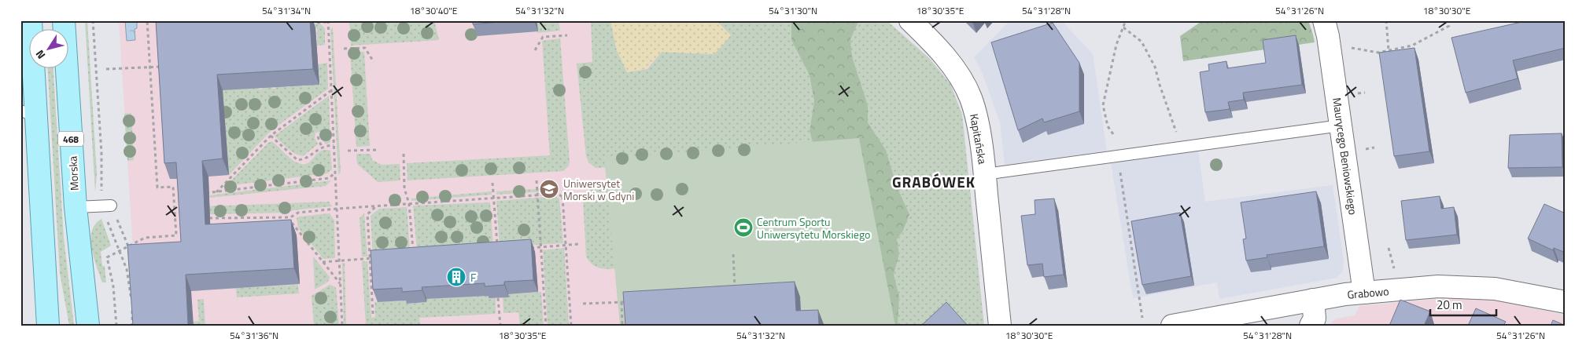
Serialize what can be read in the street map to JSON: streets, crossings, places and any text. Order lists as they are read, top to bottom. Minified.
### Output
{"streets":{"main road":["468","Morska"],"street":["Kapitańska","Maurycego Beniowskiego","Grabowo"]},"crossings":[["Maurycego Beniowskiego","Grabowo"]],"districts":["GRABÓWEK"],"places":{"school or university":["Uniwersytet Morski w Gdyni"],"sports":["Centrum Sportu Uniwersytetu Morskiego"],"building":["F"]},"scale_bar":"20 m","north":"bottom left","coordinates":["54°31'34\"N","18°30'40\"E","54°31'32\"N","54°31'30\"N","18°30'35\"E","54°31'28\"N","54°31'26\"N","18°30'30\"E","54°31'36\"N"]}
